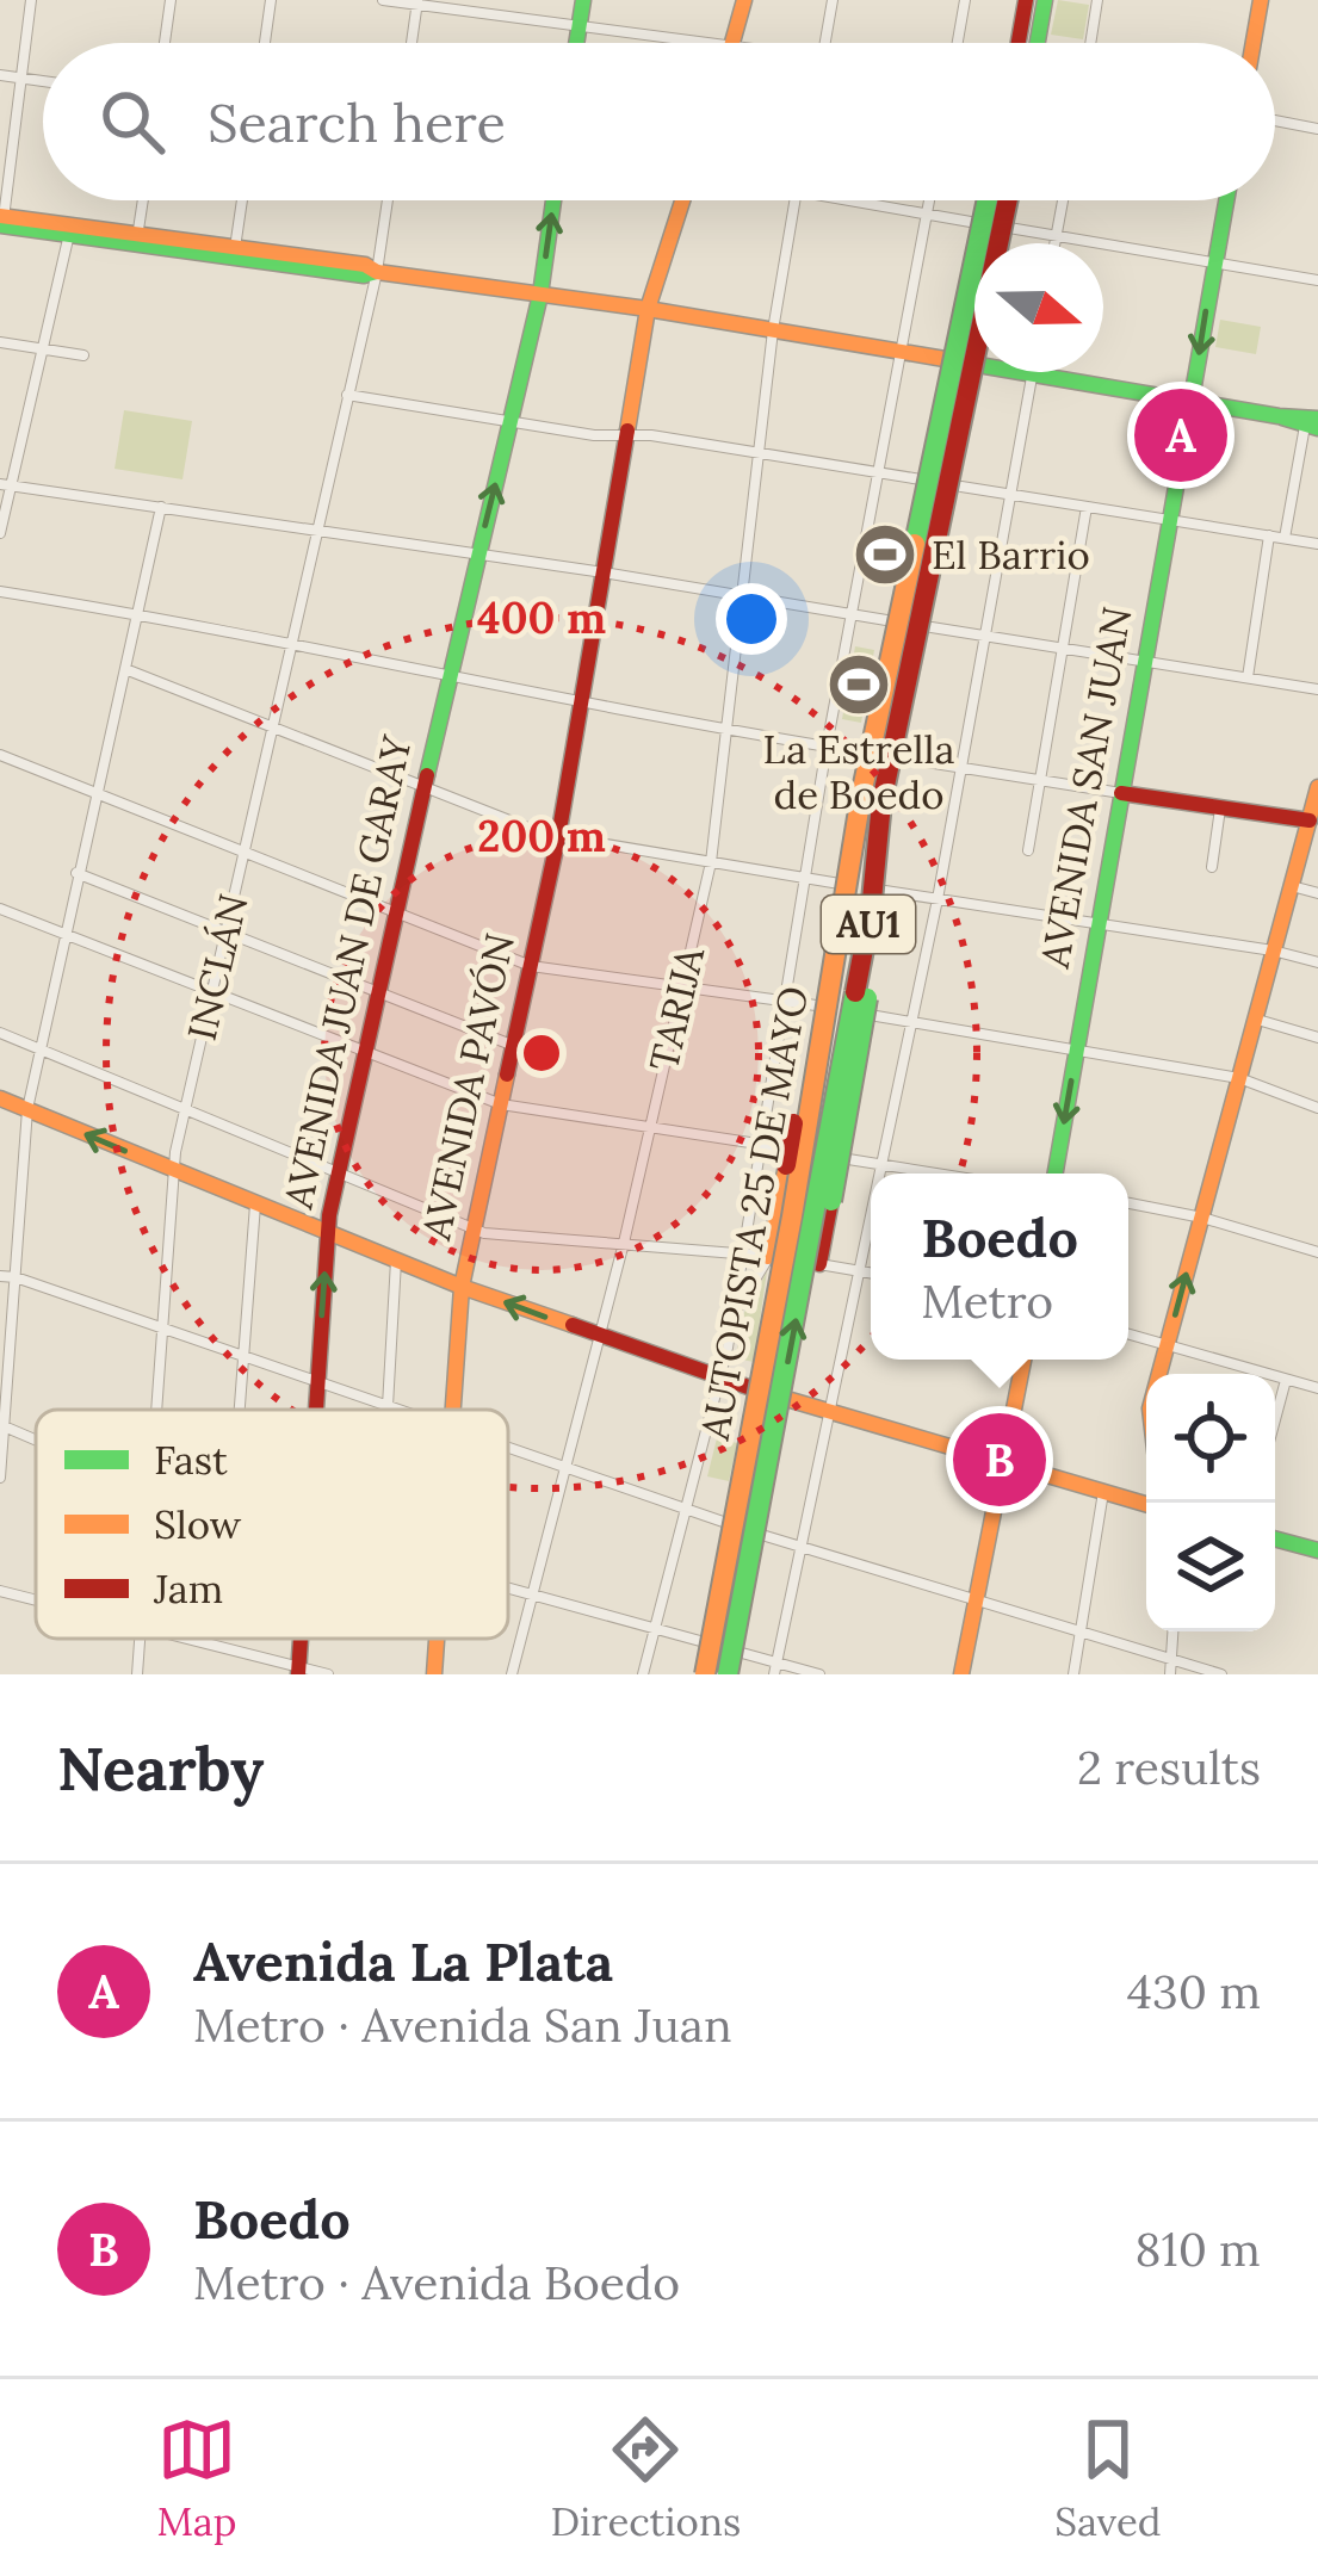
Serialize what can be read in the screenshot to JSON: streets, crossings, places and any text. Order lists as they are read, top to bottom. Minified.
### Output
{"streets":{"main road":["AVENIDA SAN JUAN","AU1","AVENIDA JUAN DE GARAY","AVENIDA PAVÓN","AUTOPISTA 25 DE MAYO"],"street":["INCLÁN","TARIJA"]},"places":{"sports":["El Barrio","La Estrella de Boedo"]},"legend":["Fast","Slow","Jam"],"north":"right","page":{"search":"Search here","pins":["A","B"],"popup":["Boedo","Metro"],"heading":["Nearby","2 results"],"list":[{"mark":"A","name":"Avenida La Plata","note":"Metro · Avenida San Juan","value":"430 m"},{"mark":"B","name":"Boedo","note":"Metro · Avenida Boedo","value":"810 m"}],"nav":["Map","Directions","Saved"]},"rings":["400 m","200 m"]}
